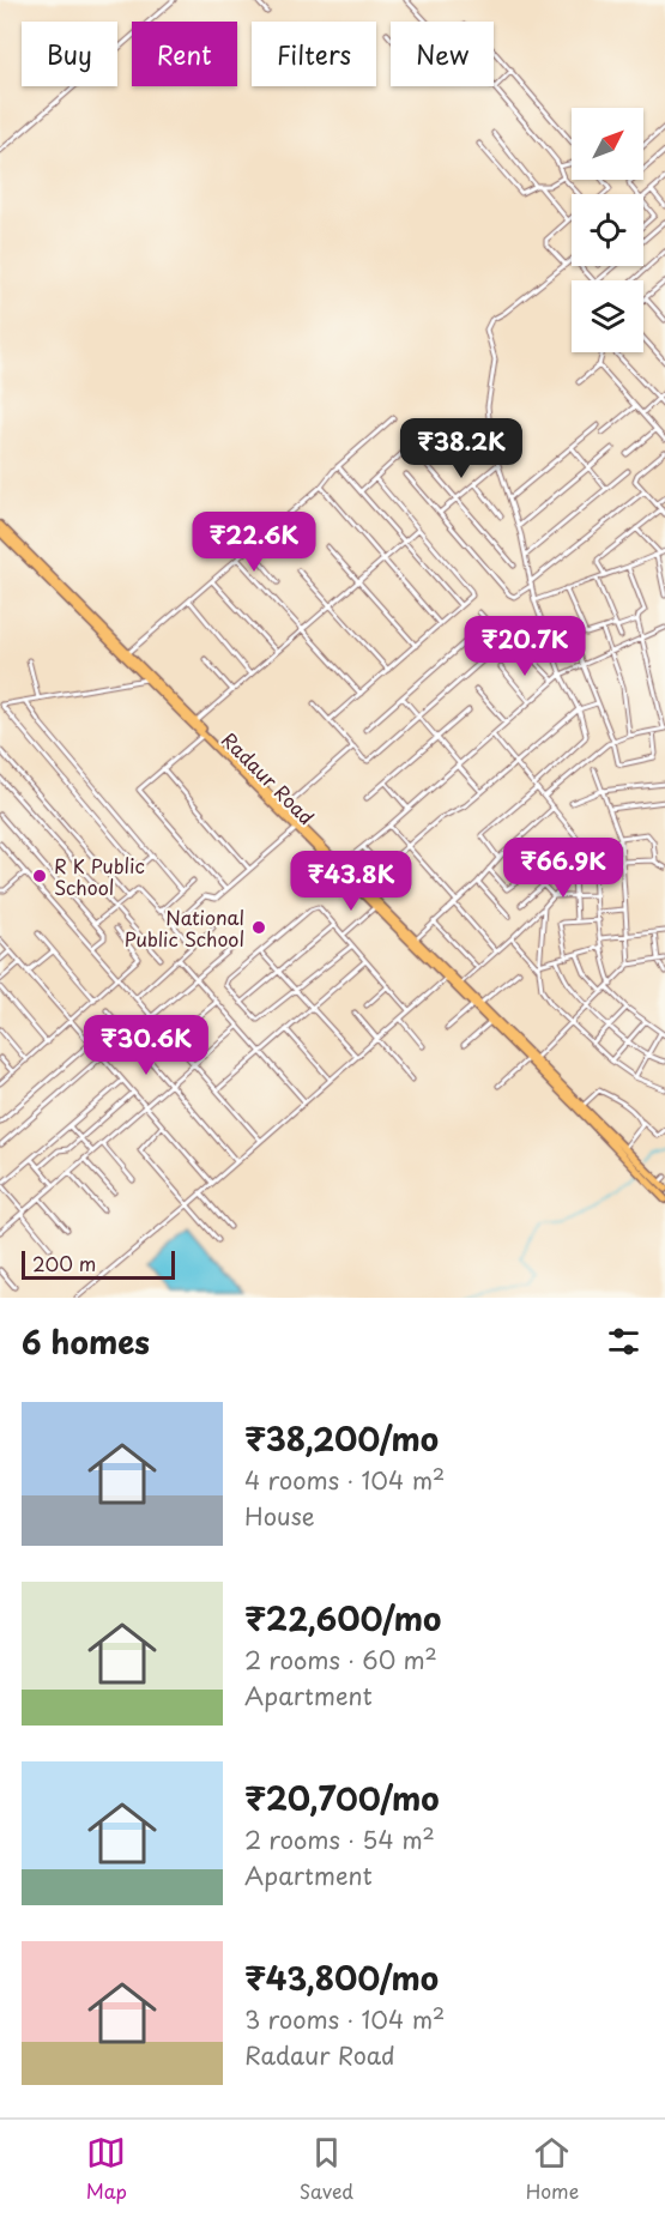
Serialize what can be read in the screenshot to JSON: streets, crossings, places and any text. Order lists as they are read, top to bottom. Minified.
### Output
{"streets":{"main road":["Radaur Road"]},"places":["R K Public School","National Public School"],"scale_bar":"200 m","north":"top right","page":{"chip":["Buy","Rent","Filters","New"],"price":["₹38.2K","₹22.6K","₹20.7K","₹66.9K","₹43.8K","₹30.6K"],"scale":"200 m","heading":"6 homes","list":[{"name":"₹38,200/mo","note":"4 rooms · 104 m² · House"},{"name":"₹22,600/mo","note":"2 rooms · 60 m² · Apartment"},{"name":"₹20,700/mo","note":"2 rooms · 54 m² · Apartment"},{"name":"₹43,800/mo","note":"3 rooms · 104 m² · Radaur Road"}],"tabs":["Map","Saved","Home"]}}
